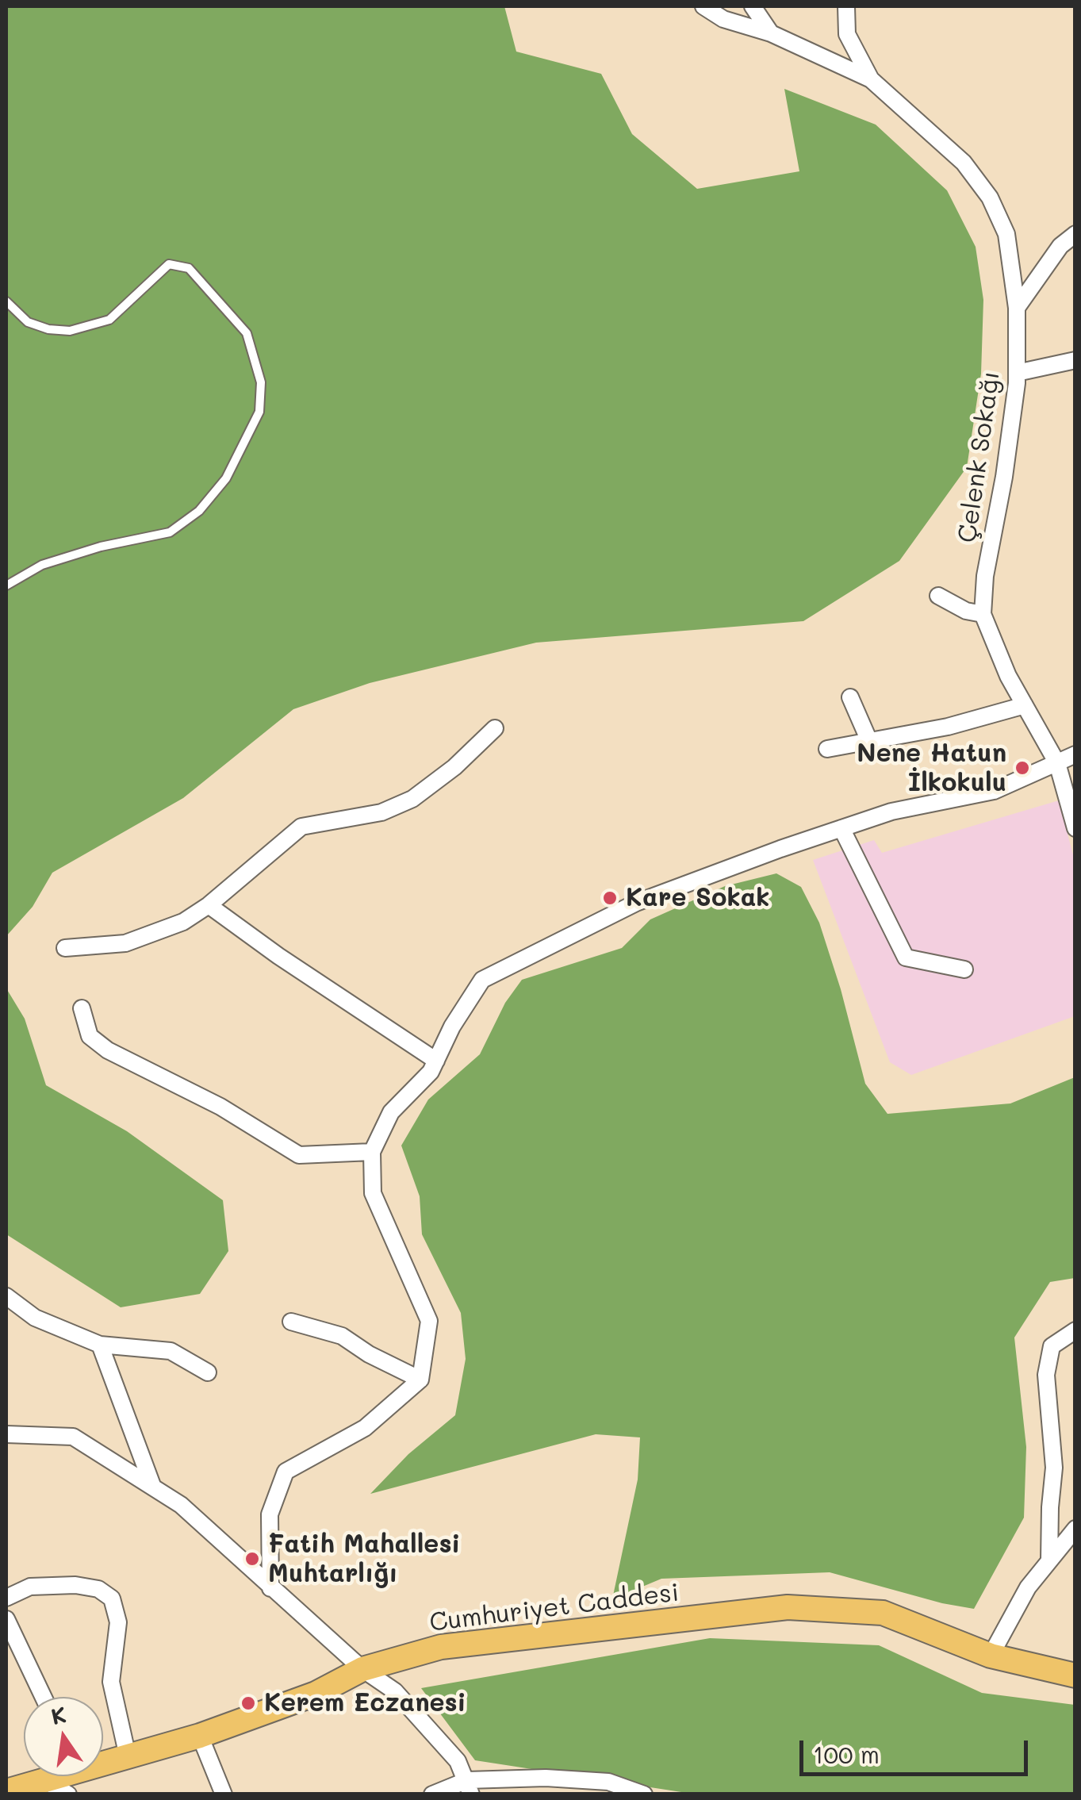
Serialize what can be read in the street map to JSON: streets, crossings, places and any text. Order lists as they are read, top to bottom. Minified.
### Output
{"streets":{"main road":["Cumhuriyet Caddesi"],"street":["Çelenk Sokağı"]},"places":["Nene Hatun İlkokulu","Kare Sokak","Fatih Mahallesi Muhtarlığı","Kerem Eczanesi"],"scale_bar":"100 m","north":"top"}
